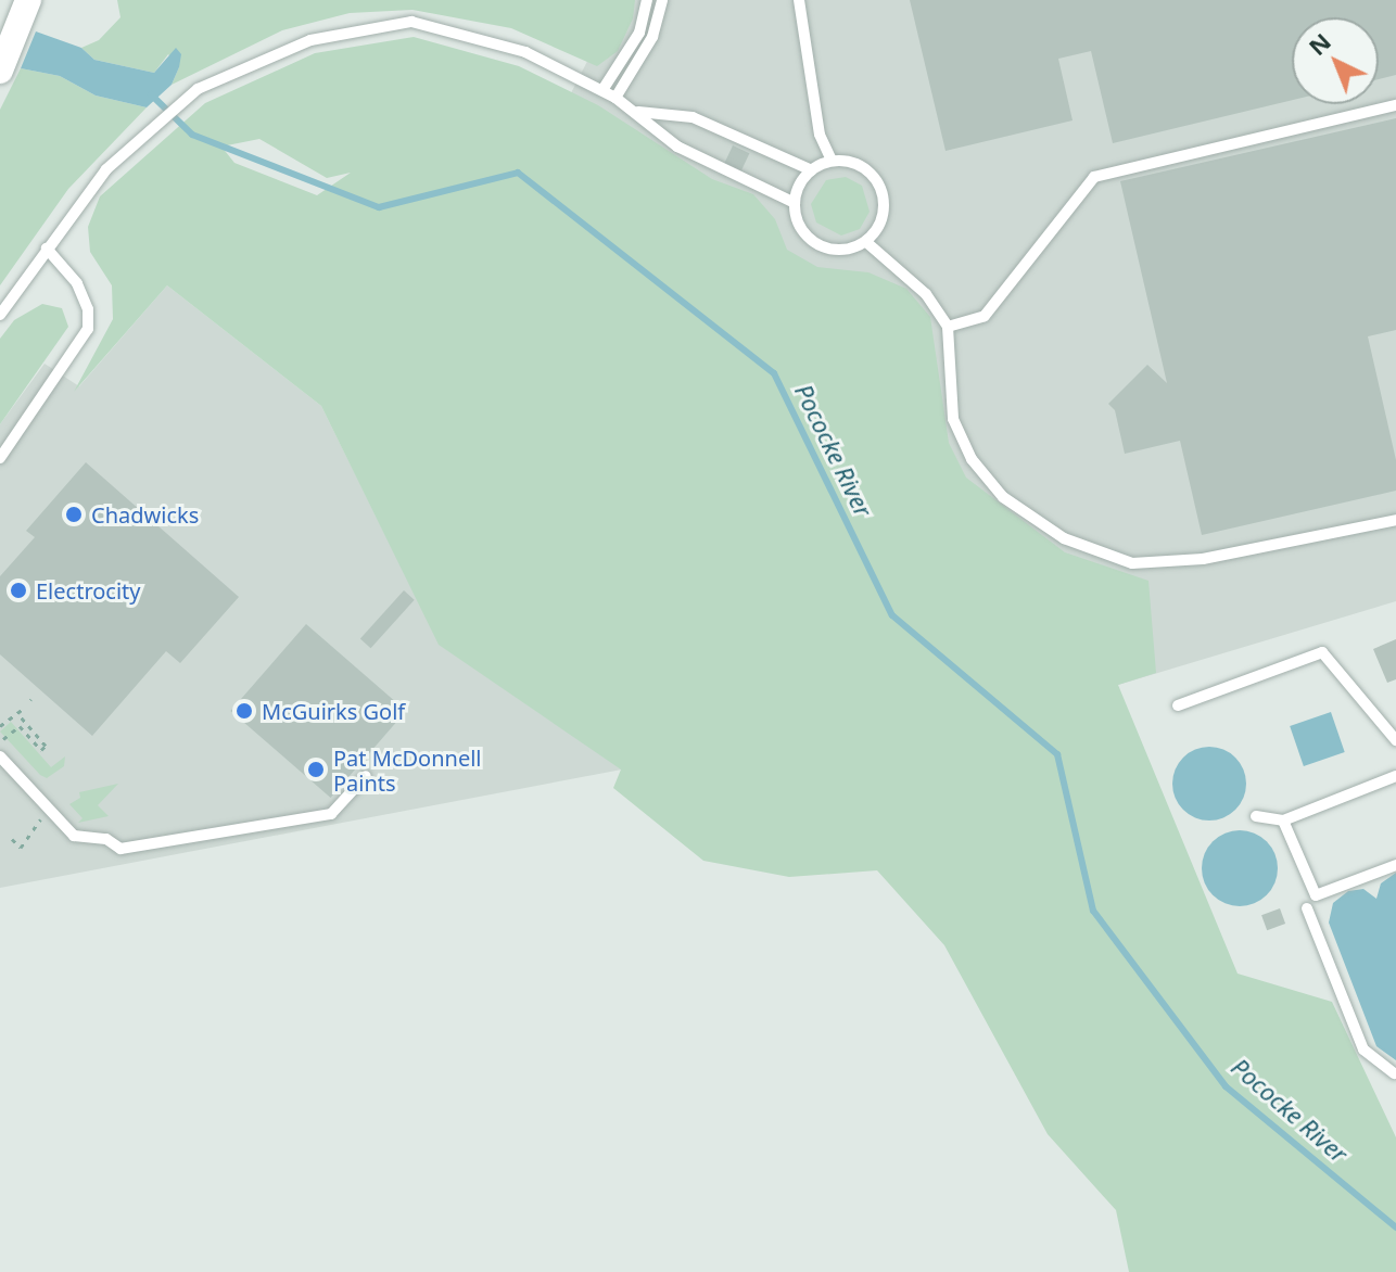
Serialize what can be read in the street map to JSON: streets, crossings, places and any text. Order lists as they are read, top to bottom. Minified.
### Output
{"water":["Pococke River"],"places":["Chadwicks","Electrocity","McGuirks Golf","Pat McDonnell Paints"],"north":"top left"}
